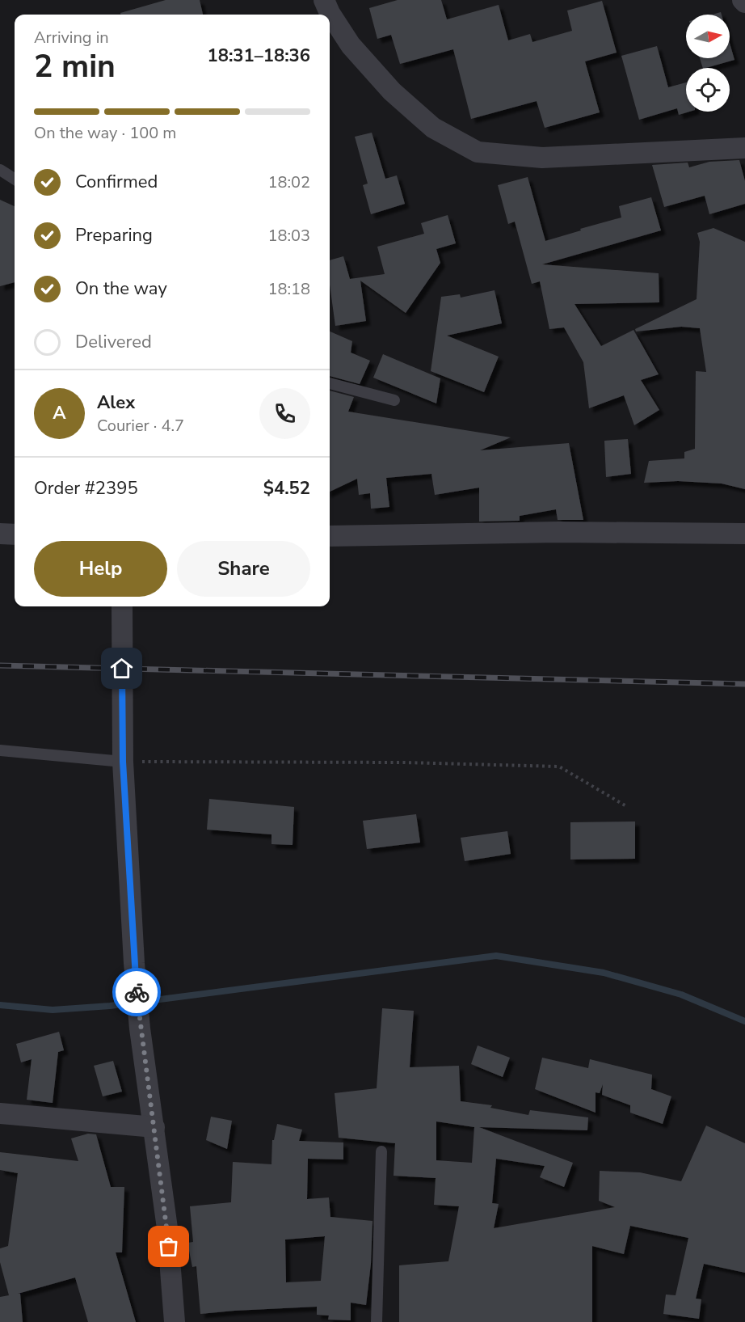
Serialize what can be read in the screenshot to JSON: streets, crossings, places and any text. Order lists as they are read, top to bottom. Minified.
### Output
{"north":"right","page":{"heading":["2 min","Arriving in","18:31–18:36"],"panel":["Alex","Courier · 4.7","Order #2395","$4.52"],"bar":"On the way · 100 m","list":[["Confirmed","18:02"],["Preparing","18:03"],["On the way","18:18"],"Delivered"],"round":"A","buttons":["Help","Share"]}}
